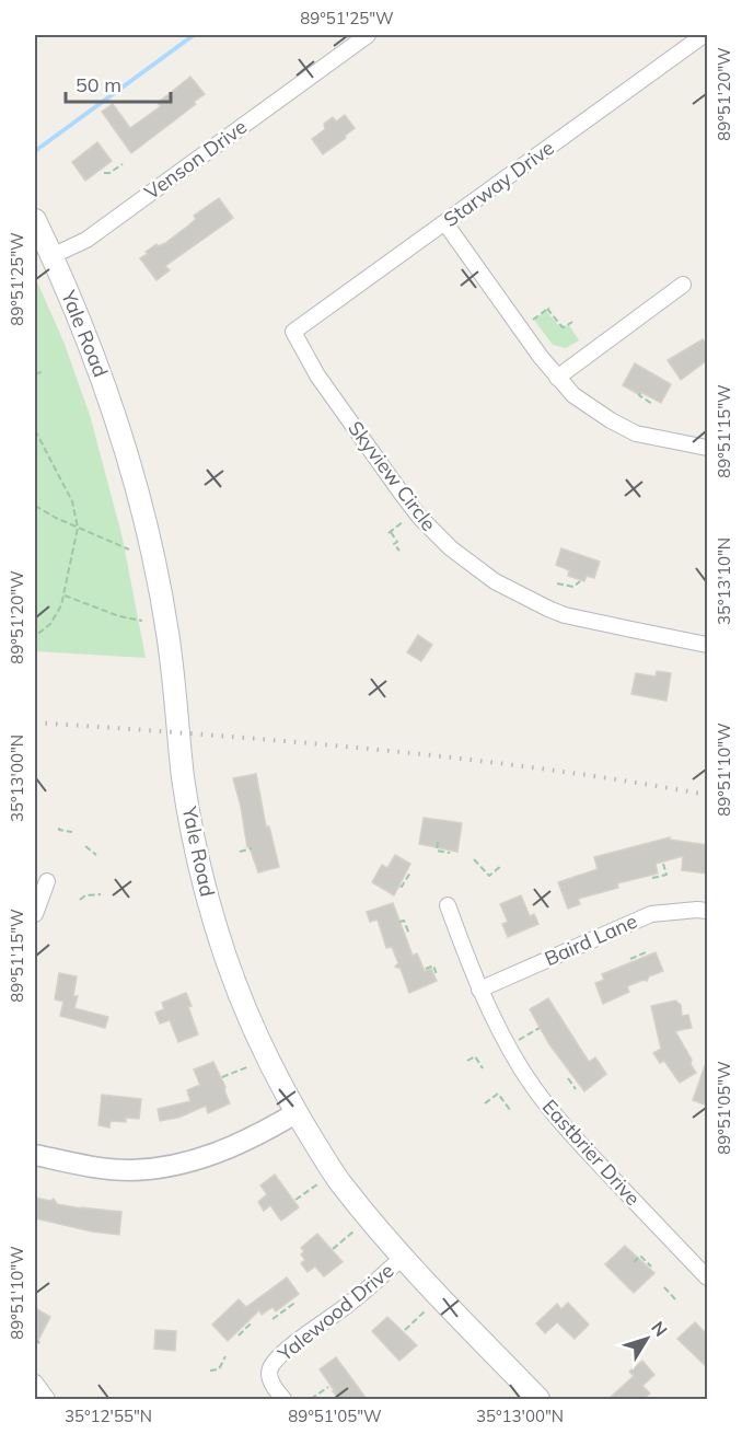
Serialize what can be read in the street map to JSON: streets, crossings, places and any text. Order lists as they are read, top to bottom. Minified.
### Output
{"streets":{"main road":["Yale Road"],"street":["Venson Drive","Starway Drive","Skyview Circle","Baird Lane","Eastbrier Drive","Yalewood Drive"]},"crossings":[["Venson Drive","Yale Road"],["Starway Drive","Skyview Circle"],["Yale Road","Yalewood Drive"],["Baird Lane","Eastbrier Drive"]],"scale_bar":"50 m","north":"top right","coordinates":["89°51'25\"W","89°51'20\"W","89°51'15\"W","35°13'10\"N","89°51'10\"W","35°13'00\"N","89°51'05\"W","35°12'55\"N"]}
